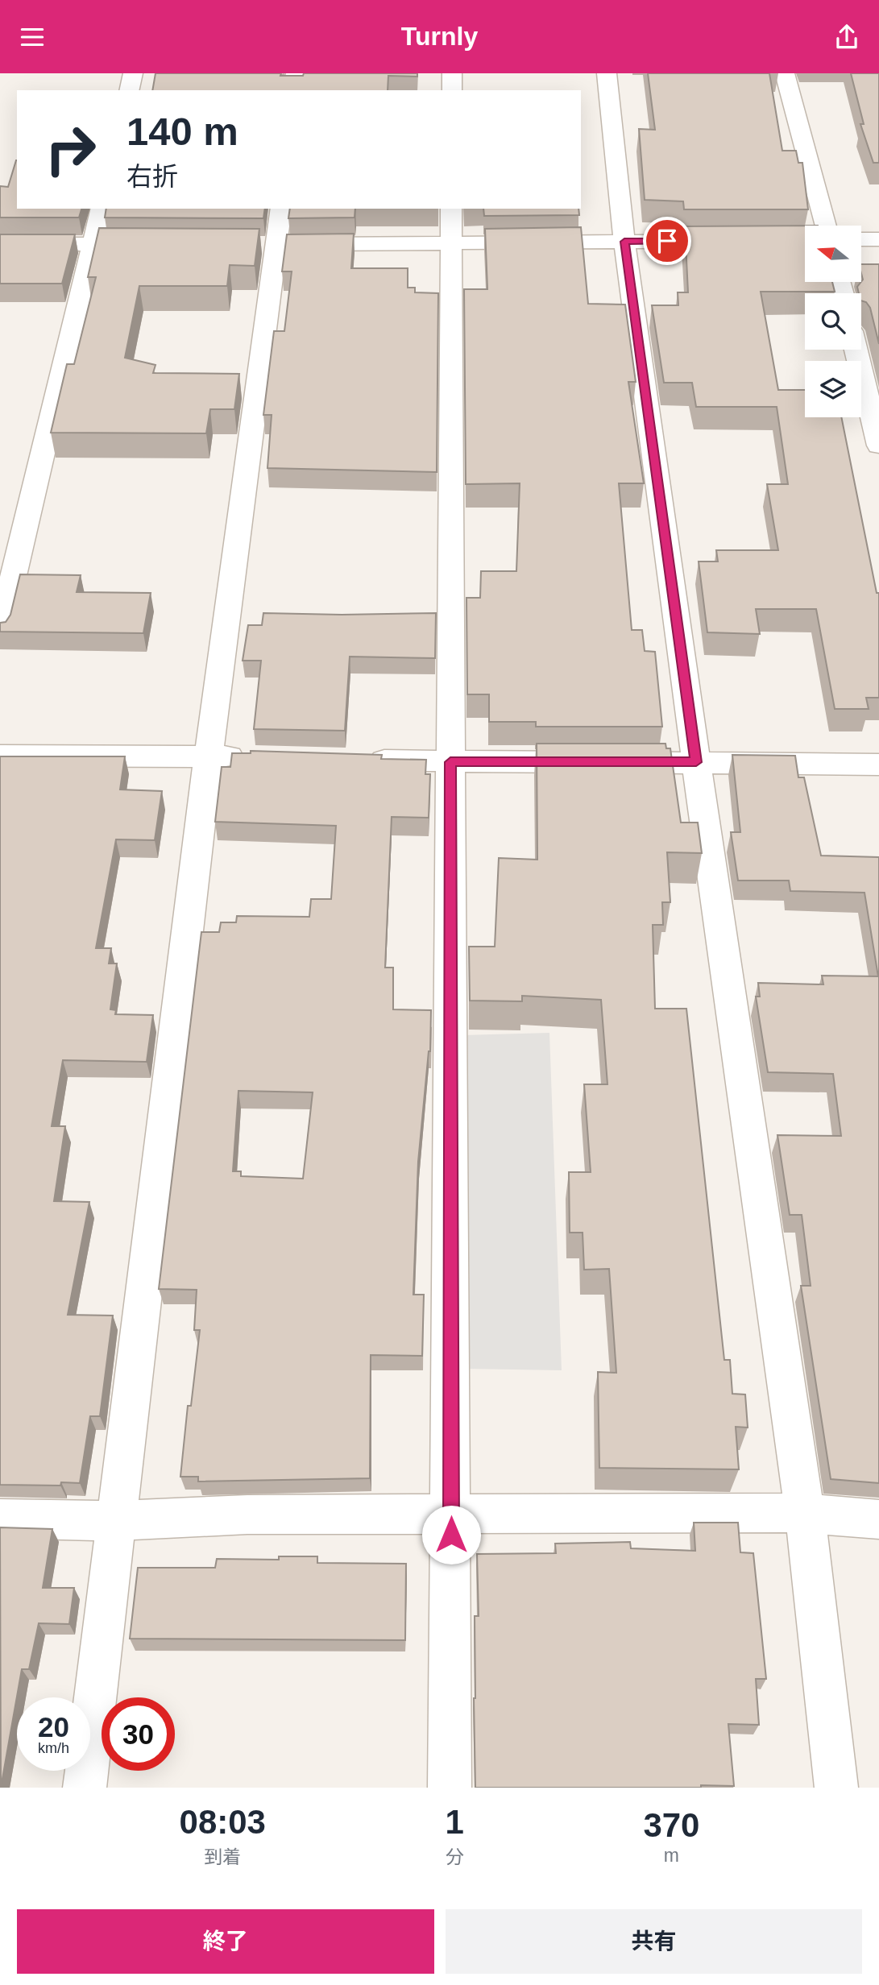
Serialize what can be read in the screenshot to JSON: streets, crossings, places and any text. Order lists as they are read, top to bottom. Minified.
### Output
{"north":"left","page":{"header":"Turnly","turn":["140 m","右折"],"speed":"20 km/h","limit":"30","eta":["08:03","到着","1","分","370","m"],"buttons":["終了","共有"]}}
